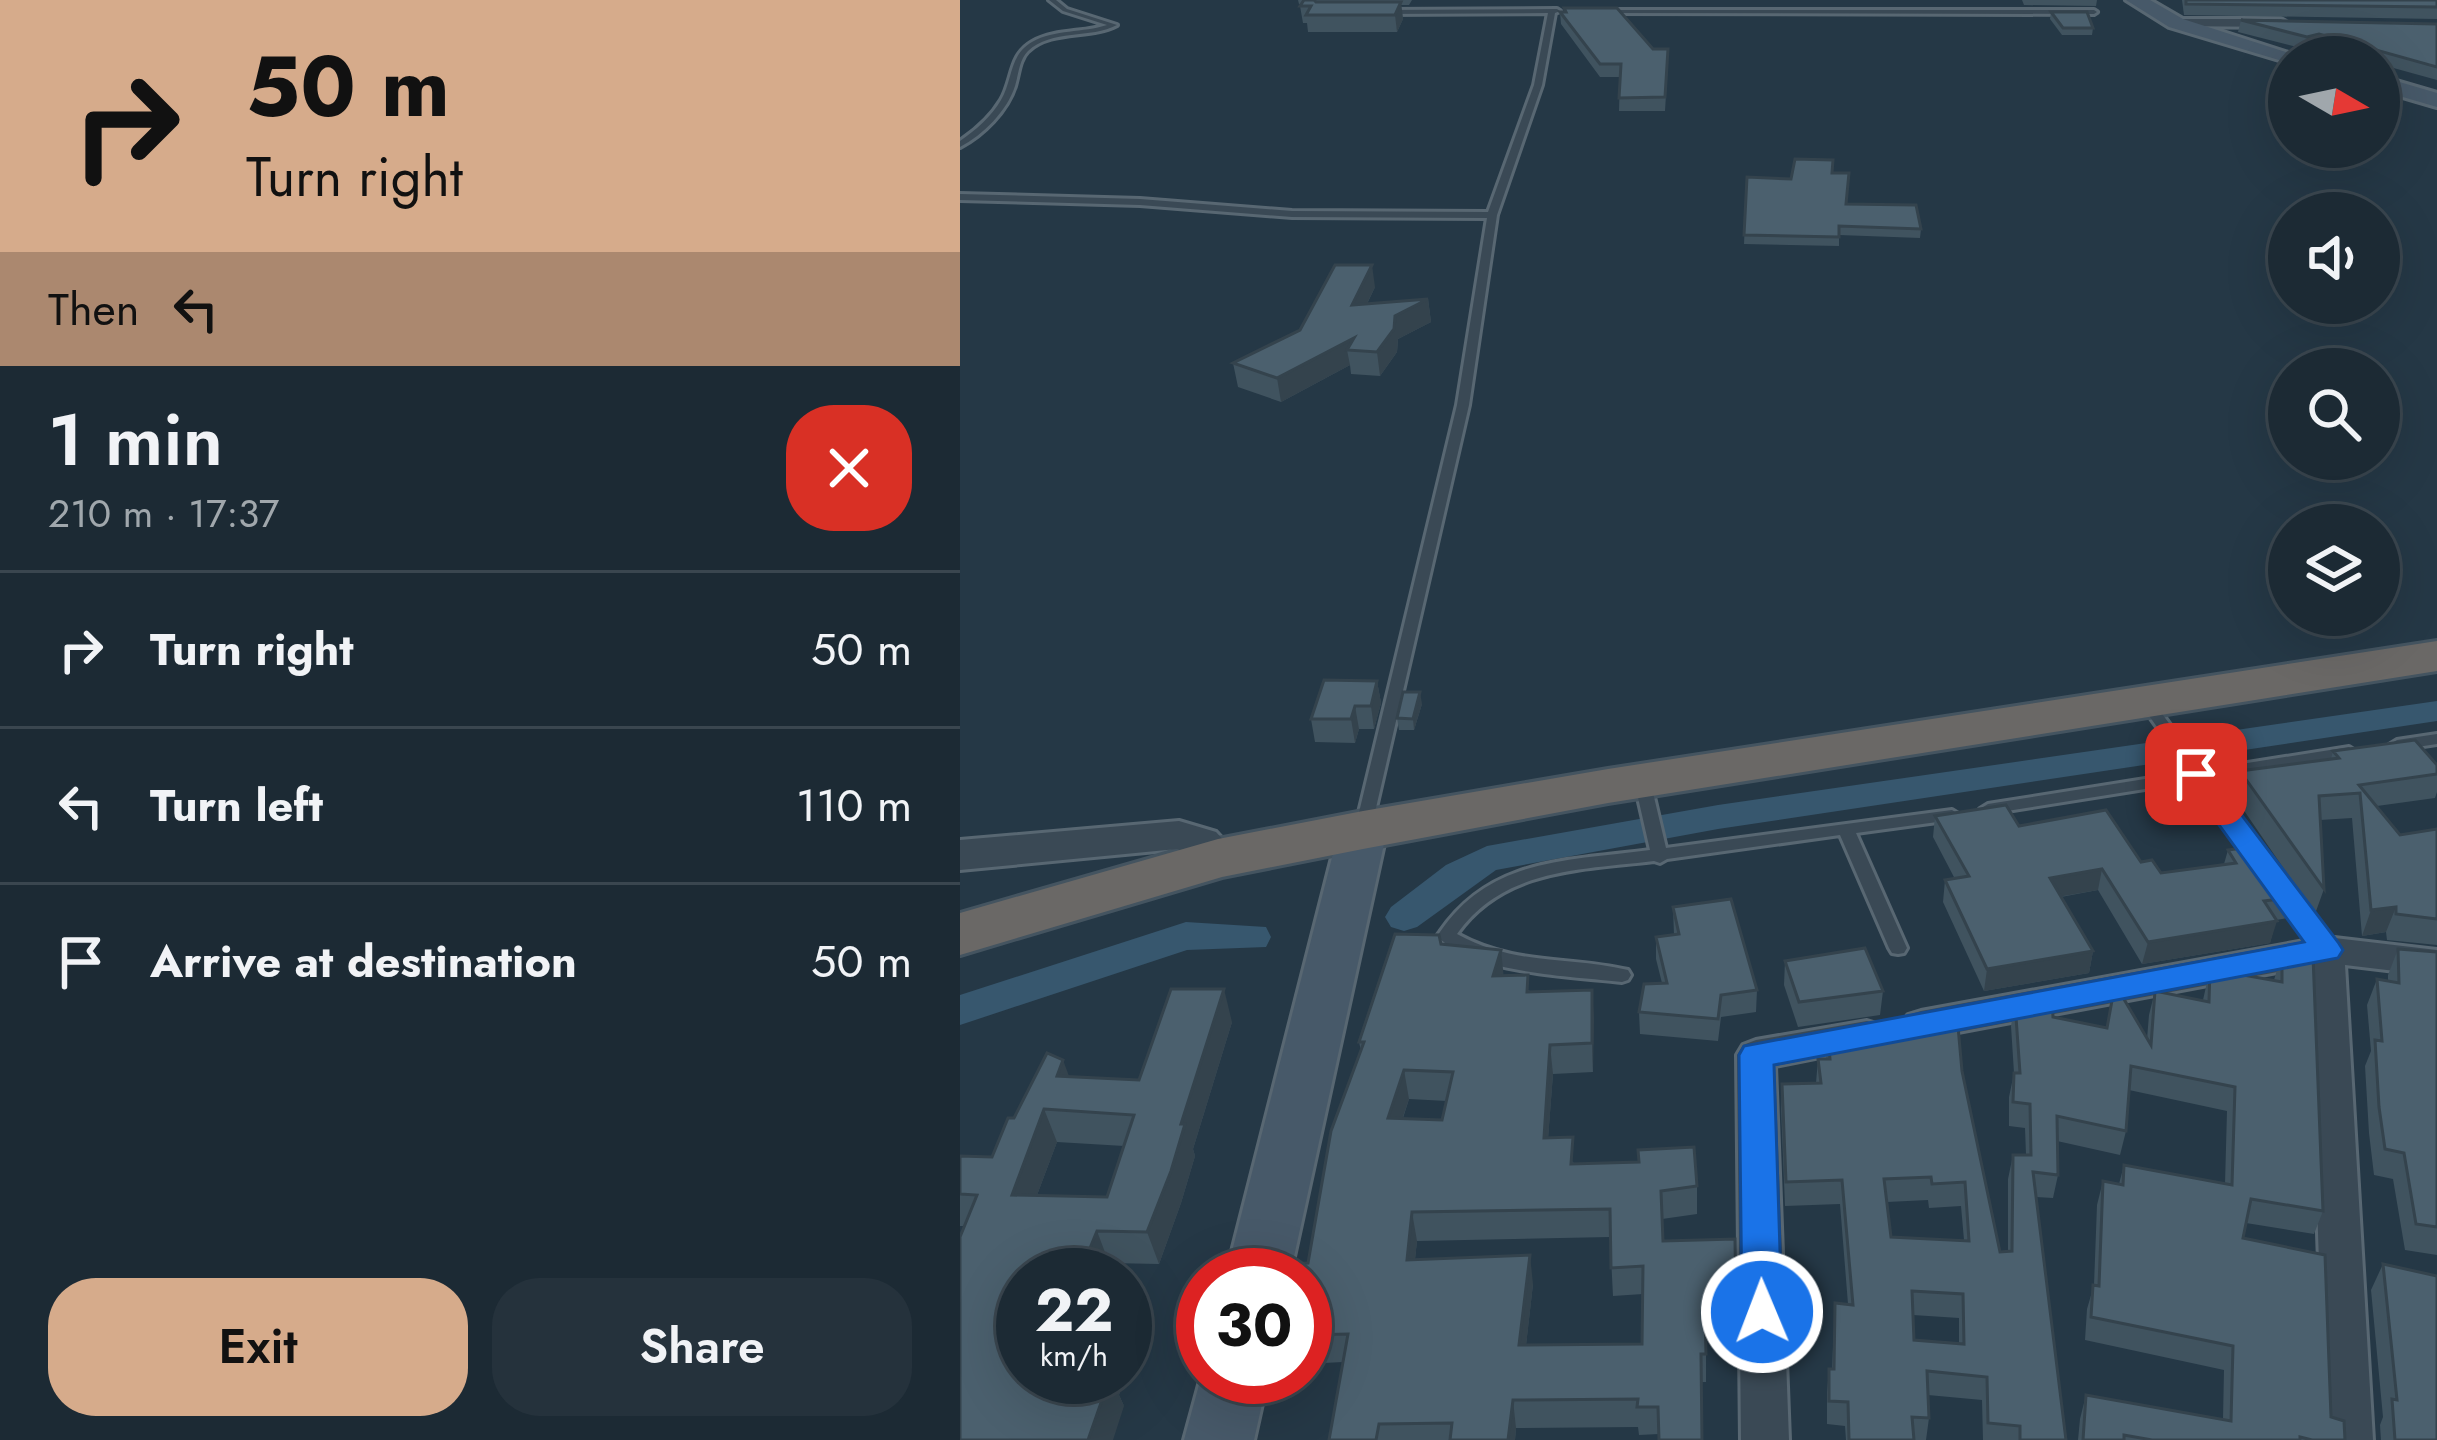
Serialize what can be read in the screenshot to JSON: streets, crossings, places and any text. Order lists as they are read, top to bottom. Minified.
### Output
{"north":"right","page":{"turn":["50 m","Turn right"],"then":"Then","heading":["1 min","210 m · 17:37"],"list":[{"name":"Turn right","value":"50 m"},{"name":"Turn left","value":"110 m"},{"name":"Arrive at destination","value":"50 m"}],"speed":"22 km/h","limit":"30","buttons":["Exit","Share"]}}
